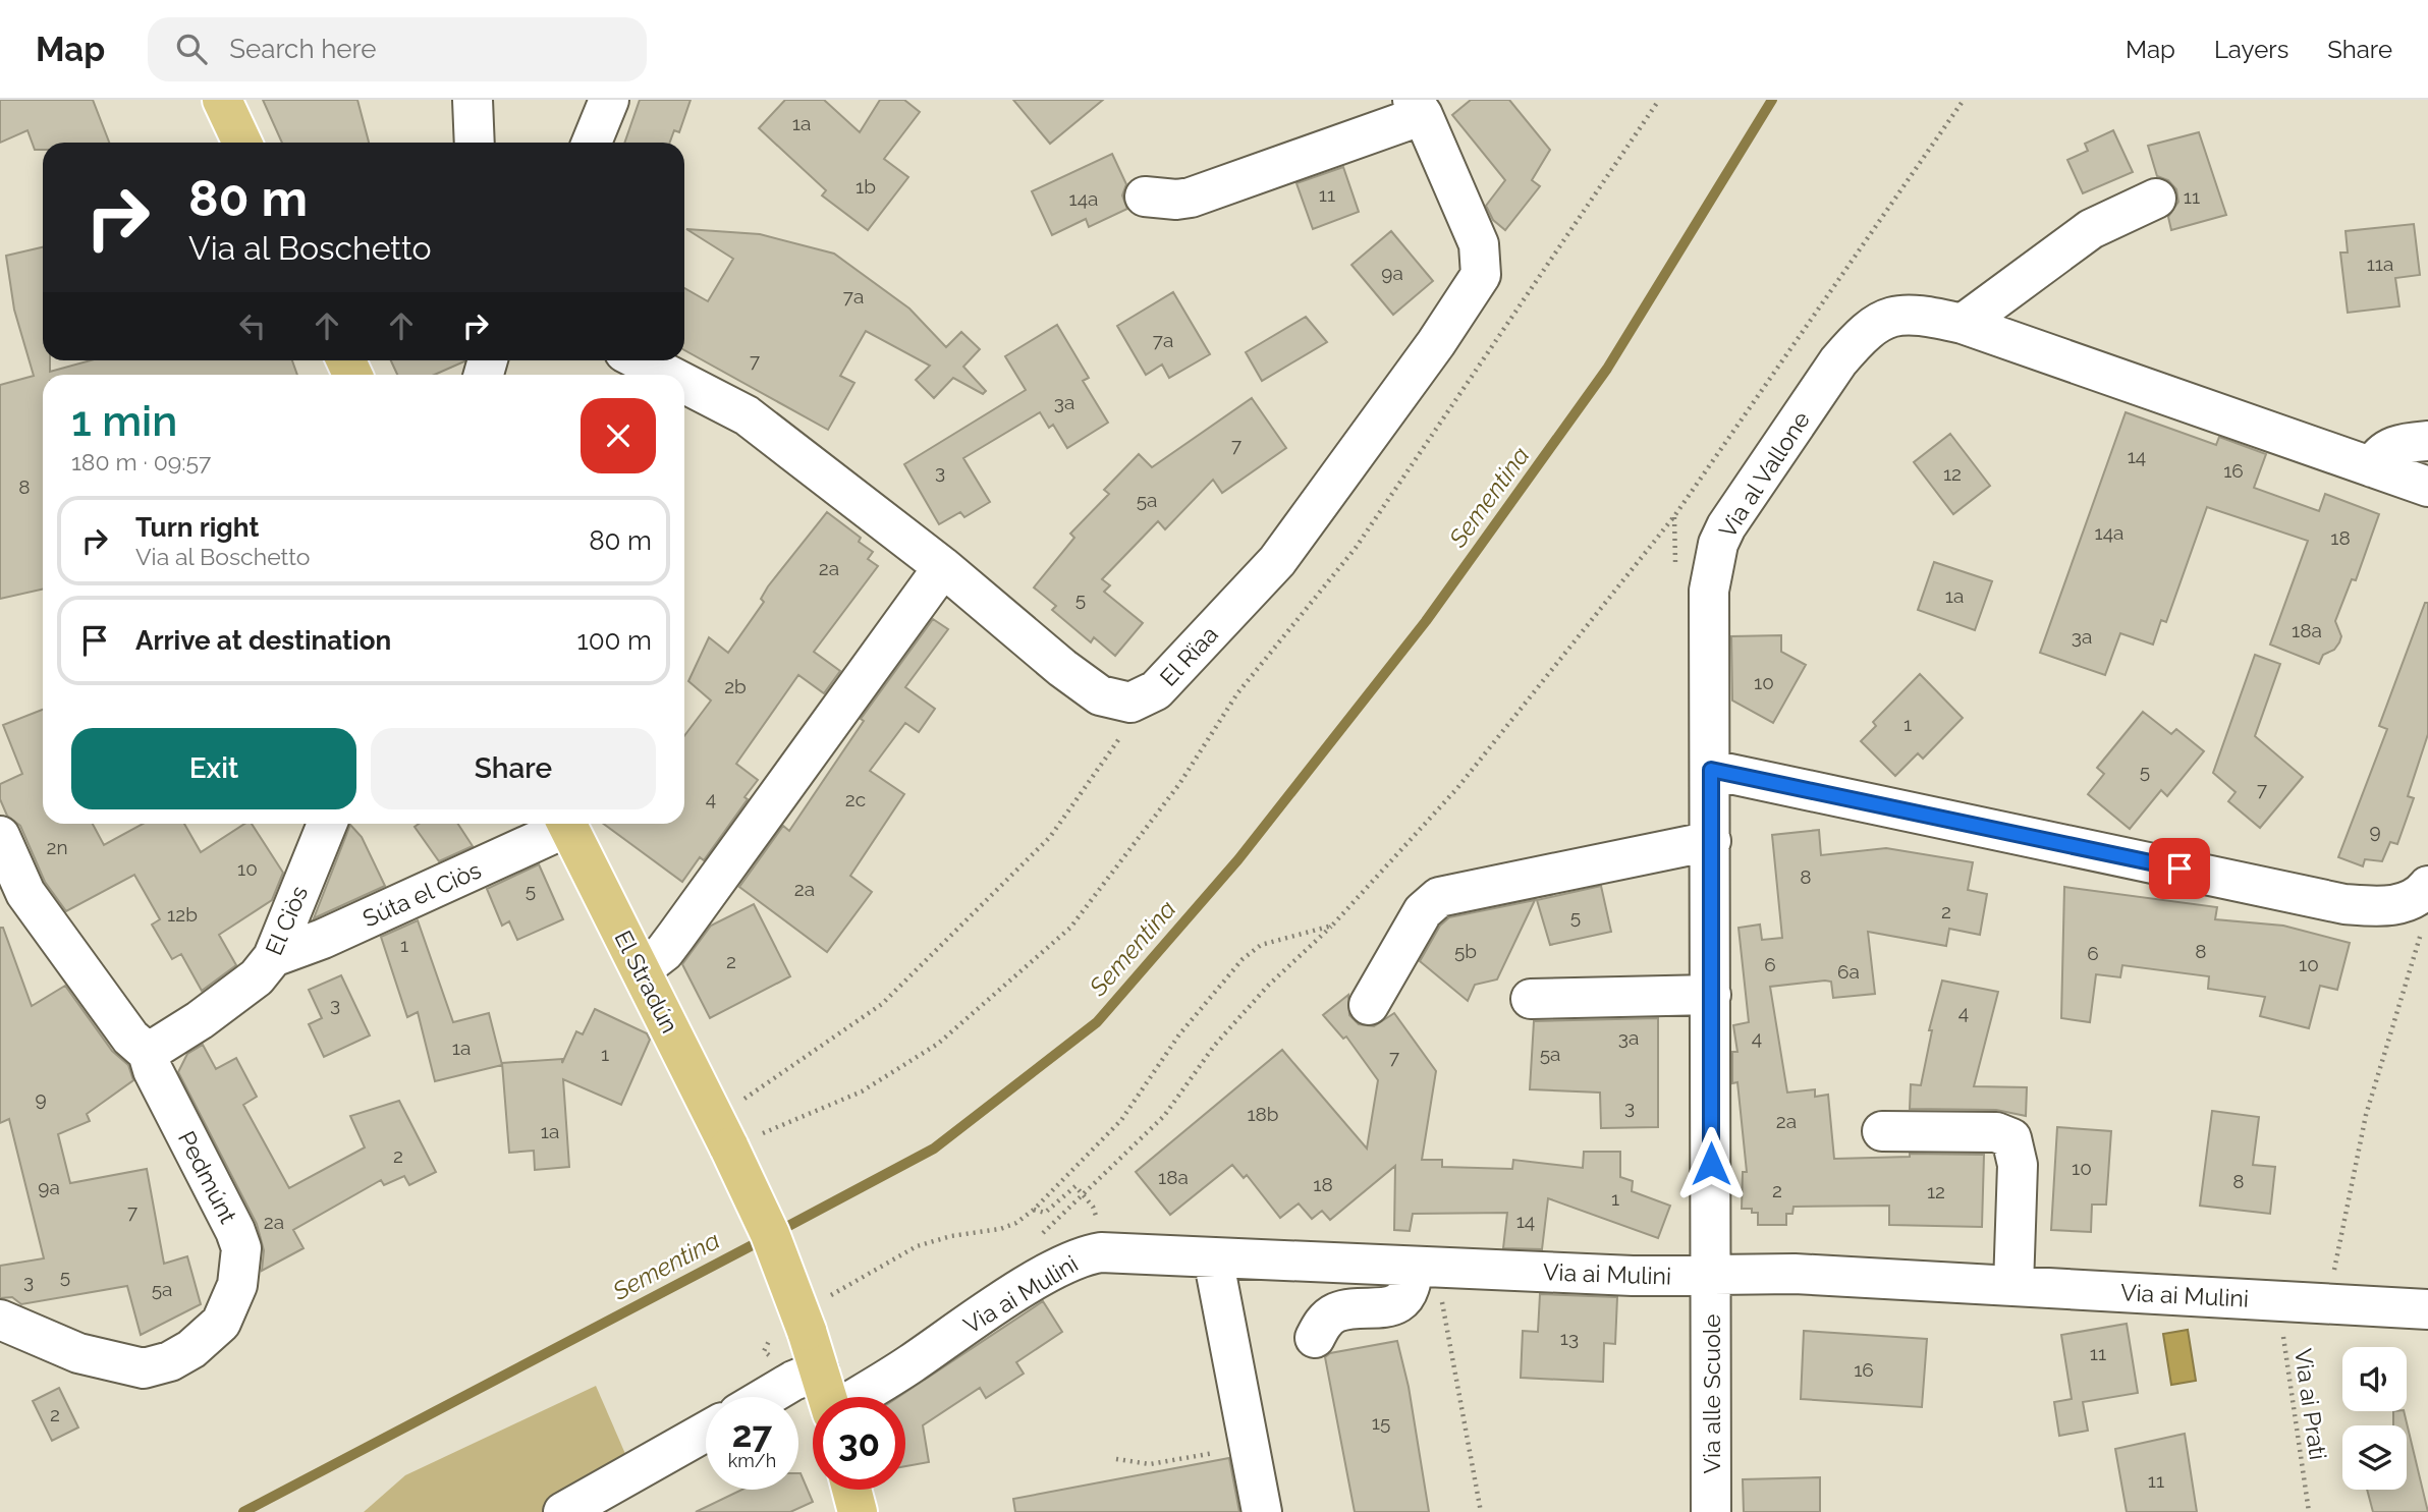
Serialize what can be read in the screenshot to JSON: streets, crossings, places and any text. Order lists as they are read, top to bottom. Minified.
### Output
{"streets":{"main road":["El Stradún"],"street":["Via al Vallone","El Rïaa","Súta el Ciòs","El Ciòs","Pedmúnt","Via ai Mulini","Via alle Scuole"],"path":["Via ai Prati"]},"crossings":[["Via al Vallone","Via ai Mulini"],["Via al Vallone","Via alle Scuole"],["Súta el Ciòs","El Ciòs"],["El Ciòs","Pedmúnt"],["Via ai Mulini","Via alle Scuole"],["Via ai Mulini","Via ai Prati"]],"water":["Sementina"],"house_numbers":["1a","1b","11","11","14a","11a","9a","7a","7a","7","3a","7","14","16","3","12","8","5a","14a","18","2a","1a","5","18a","3a","10","2b","1","5","7","4","2c","9","2n","10","8","2a","5","2","12b","5","1","5b","8","6","2","6","10","6a","3","4","3a","4","1a","1","5a","7","9","3","18b","2a","1a","2","10","18a","8","18","9a","2","12","1","7","14","2a","5","3","5a","13","11","16","2","15","11"],"page":{"header":"Map","search":"Search here","nav":["Map","Layers","Share"],"turn":["80 m","Via al Boschetto"],"heading":["1 min","180 m · 09:57"],"list":[{"name":"Turn right","note":"Via al Boschetto","value":"80 m"},{"name":"Arrive at destination","value":"100 m"}],"buttons":["Exit","Share"],"speed":"27 km/h","limit":"30"}}
